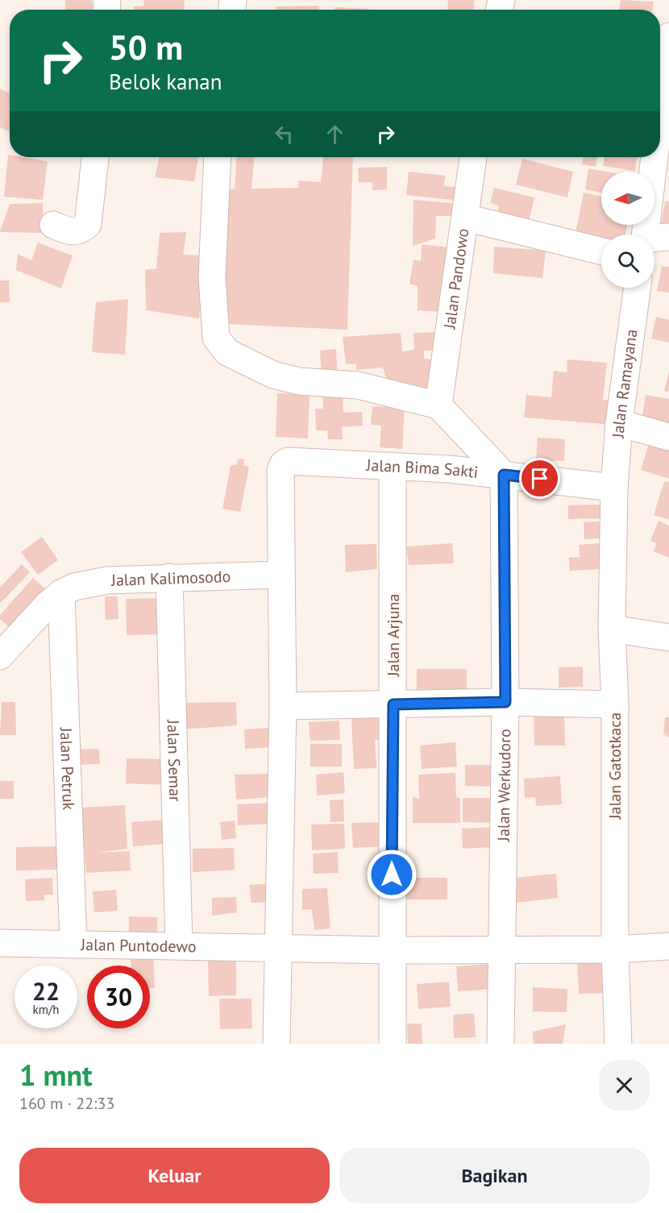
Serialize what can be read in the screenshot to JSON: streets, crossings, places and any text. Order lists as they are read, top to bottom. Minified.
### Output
{"streets":{"street":["Jalan Pandowo","Jalan Ramayana","Jalan Bima Sakti","Jalan Kalimosodo","Jalan Arjuna","Jalan Semar","Jalan Gatotkaca","Jalan Petruk","Jalan Werkudoro","Jalan Puntodewo"]},"crossings":[["Jalan Ramayana","Jalan Bima Sakti"],["Jalan Ramayana","Jalan Gatotkaca"],["Jalan Bima Sakti","Jalan Kalimosodo"],["Jalan Bima Sakti","Jalan Arjuna"],["Jalan Bima Sakti","Jalan Gatotkaca"],["Jalan Bima Sakti","Jalan Werkudoro"],["Jalan Kalimosodo","Jalan Semar"],["Jalan Kalimosodo","Jalan Petruk"],["Jalan Arjuna","Jalan Puntodewo"],["Jalan Semar","Jalan Puntodewo"],["Jalan Gatotkaca","Jalan Puntodewo"],["Jalan Petruk","Jalan Puntodewo"],["Jalan Werkudoro","Jalan Puntodewo"]],"north":"left","page":{"turn":["50 m","Belok kanan"],"speed":"22 km/h","limit":"30","heading":["1 mnt","160 m · 22:33"],"buttons":["Keluar","Bagikan"]}}
